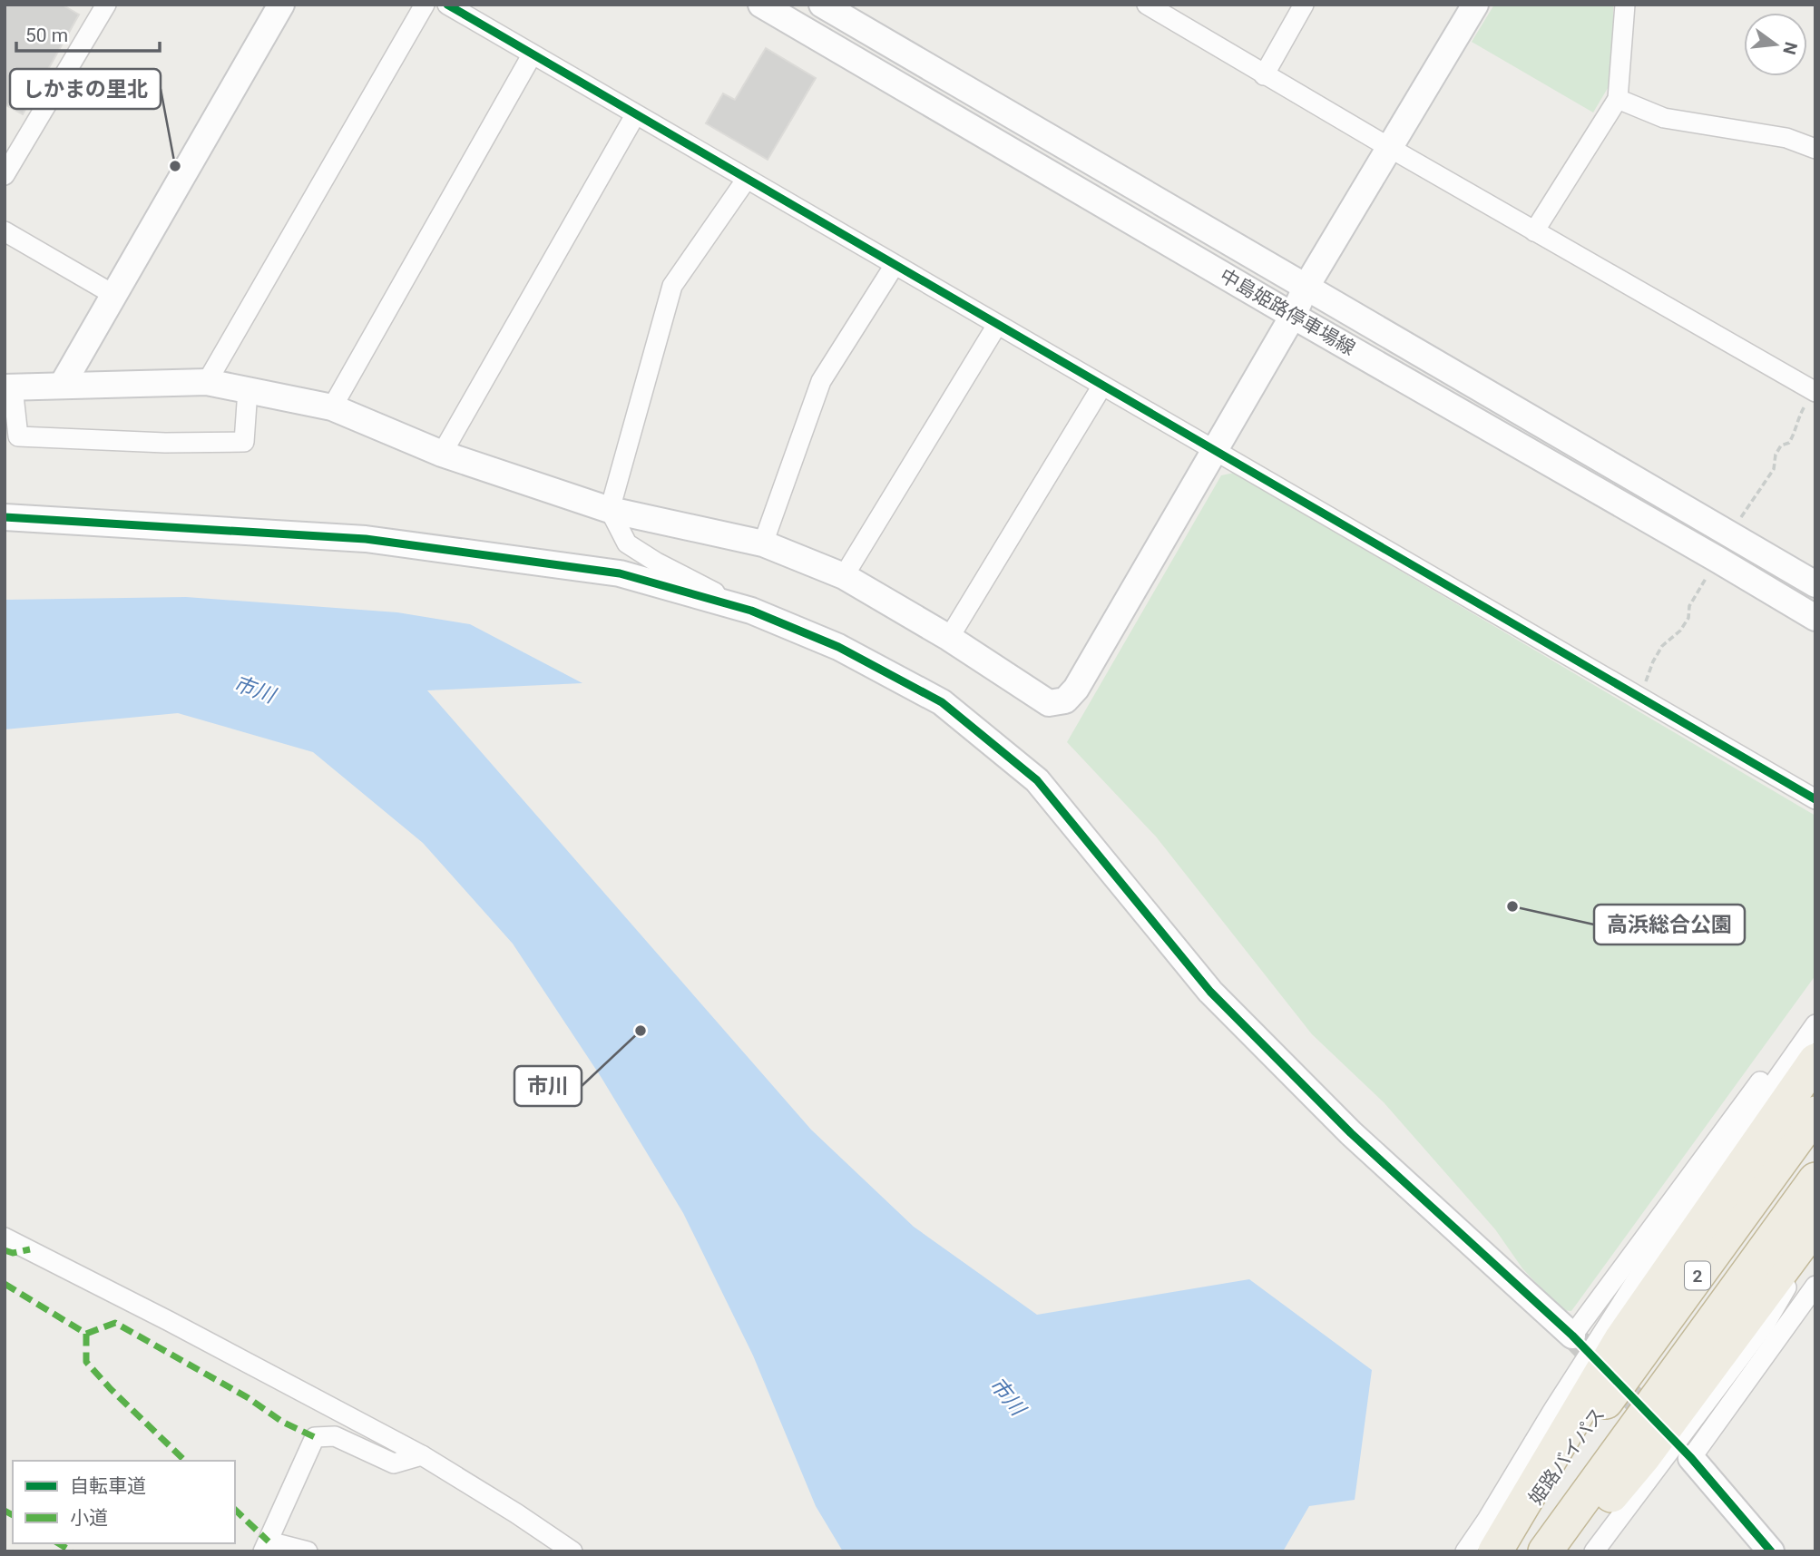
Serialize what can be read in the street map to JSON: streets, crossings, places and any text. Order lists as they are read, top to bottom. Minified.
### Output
{"streets":{"highway":["2","姫路バイパス"],"street":["中島姫路停車場線"]},"water":["市川"],"places":["しかまの里北","高浜総合公園","市川"],"legend":["自転車道","小道"],"scale_bar":"50 m","north":"right"}
